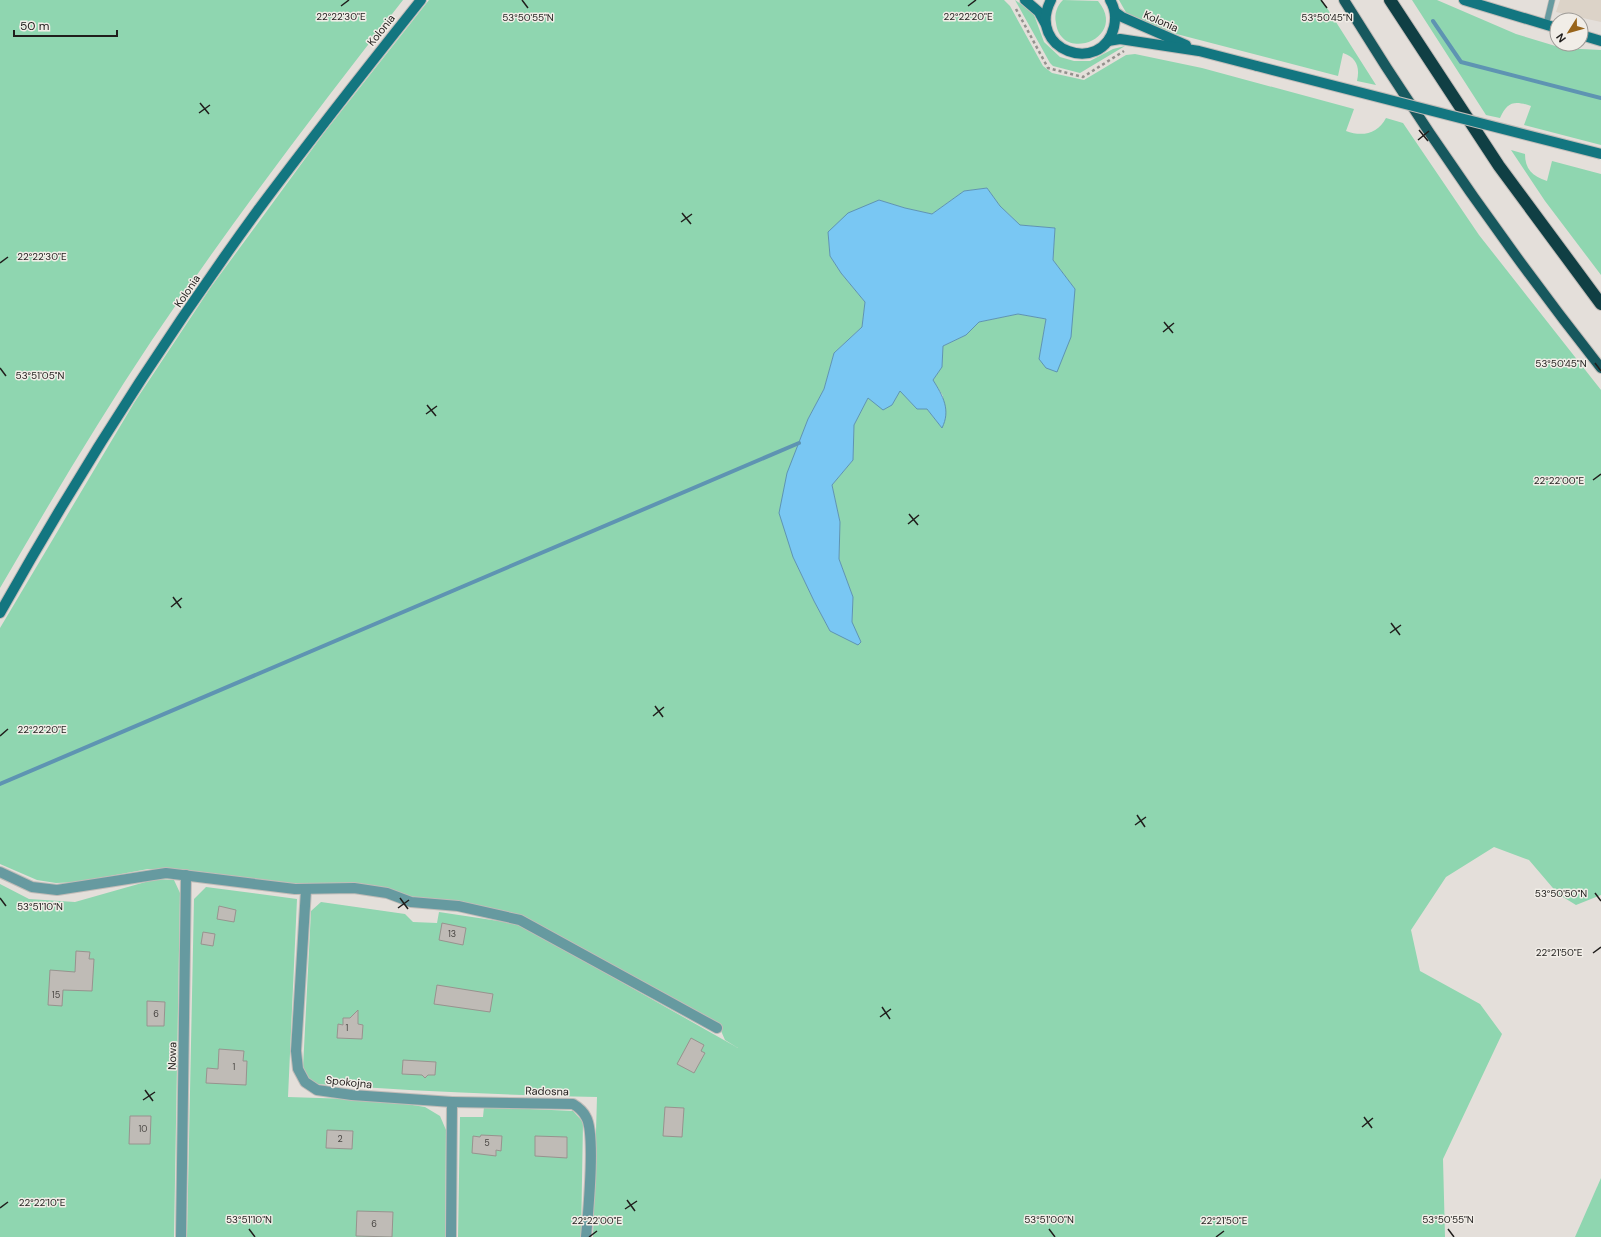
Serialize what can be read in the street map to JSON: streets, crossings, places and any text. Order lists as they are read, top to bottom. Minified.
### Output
{"streets":{"main road":["Kolonia"],"street":["Nowa","Spokojna","Radosna"]},"crossings":[["Spokojna","Radosna"]],"house_numbers":["13","15","6","1","1","10","2","5","6"],"scale_bar":"50 m","north":"bottom left","coordinates":["22°22'30\"E","22°22'20\"E","53°50'55\"N","53°50'45\"N","53°51'05\"N","22°22'00\"E","53°50'50\"N","53°51'10\"N","22°21'50\"E","22°22'10\"E","53°51'00\"N"]}
